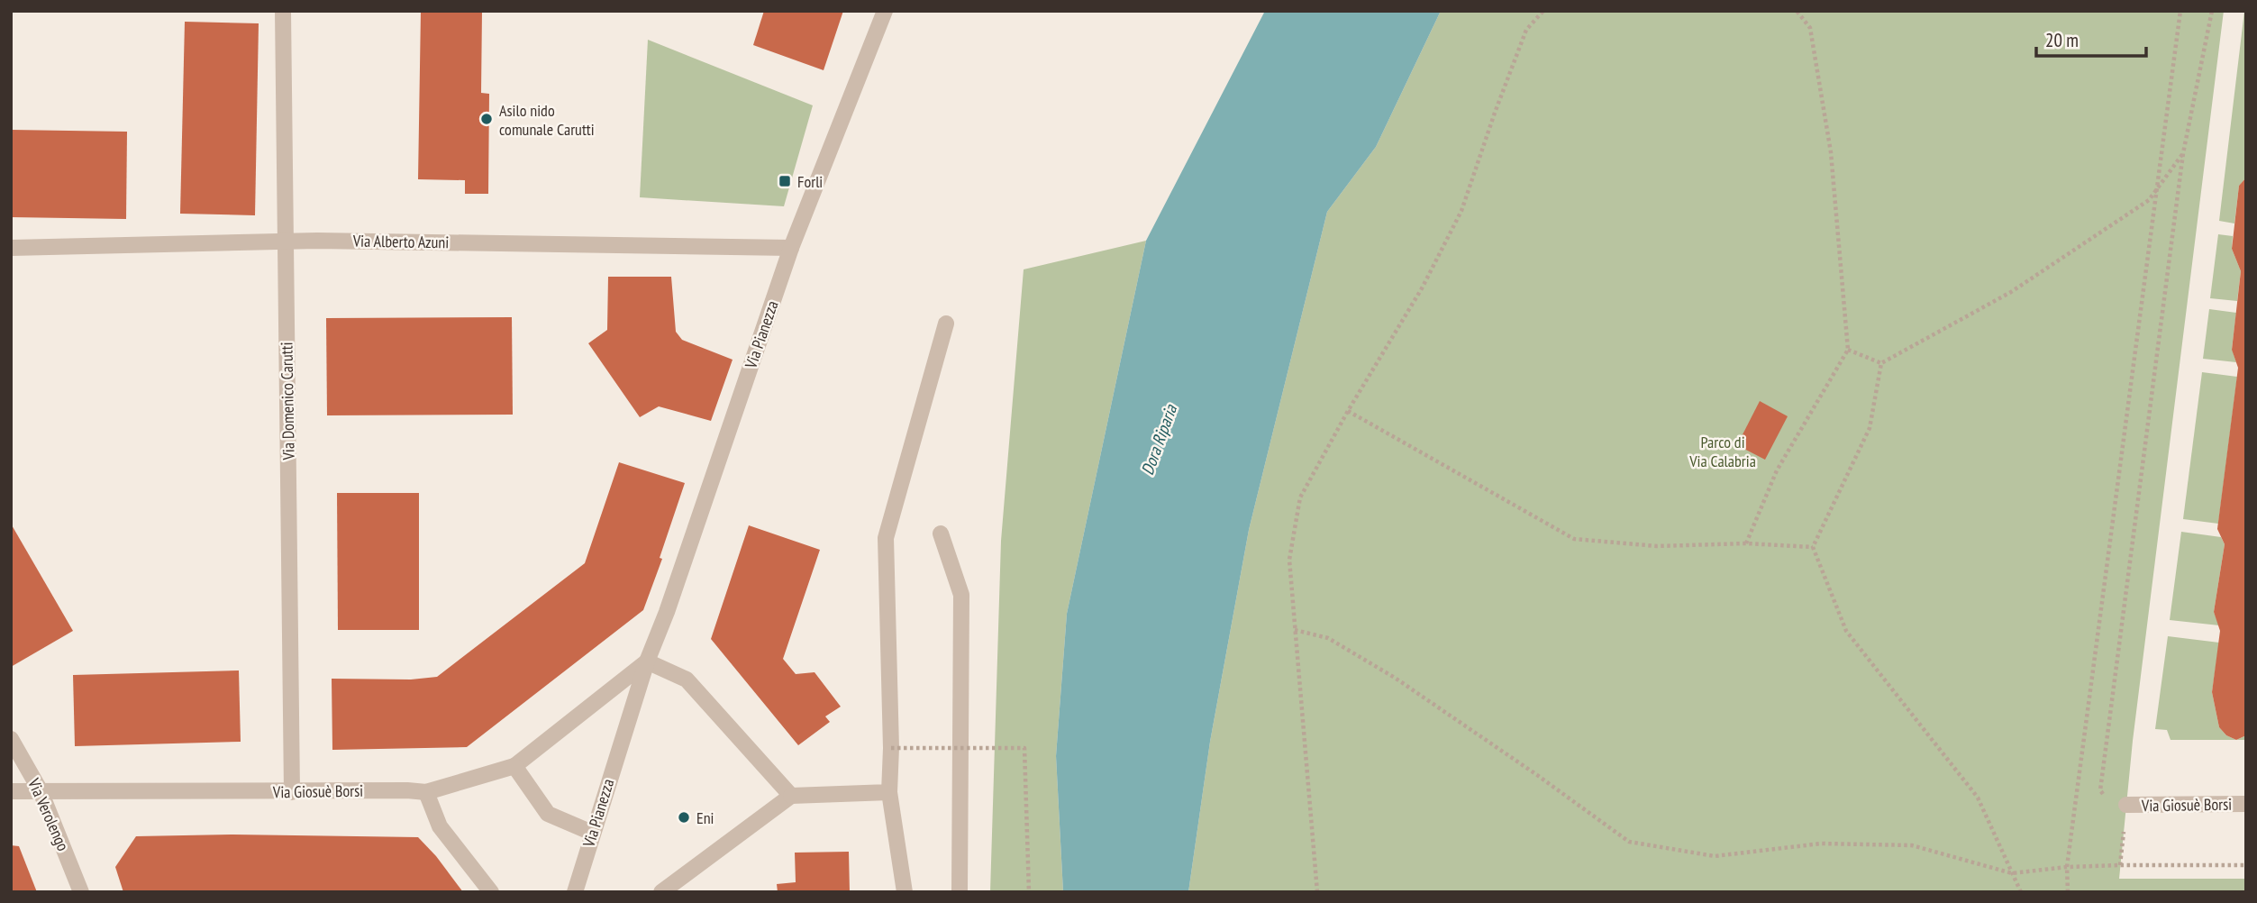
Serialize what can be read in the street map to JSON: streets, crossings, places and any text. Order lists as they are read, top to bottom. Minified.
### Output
{"streets":{"street":["Via Alberto Azuni","Via Pianezza","Via Domenico Carutti","Via Giosuè Borsi","Via Verolengo"]},"crossings":[["Via Alberto Azuni","Via Pianezza"],["Via Alberto Azuni","Via Domenico Carutti"],["Via Pianezza","Via Giosuè Borsi"],["Via Domenico Carutti","Via Giosuè Borsi"],["Via Giosuè Borsi","Via Verolengo"]],"water":["Dora Riparia"],"parks":["Parco di Via Calabria"],"places":{"other":["Asilo nido comunale Carutti","Eni"],"transit":["Forli"]},"scale_bar":"20 m"}
